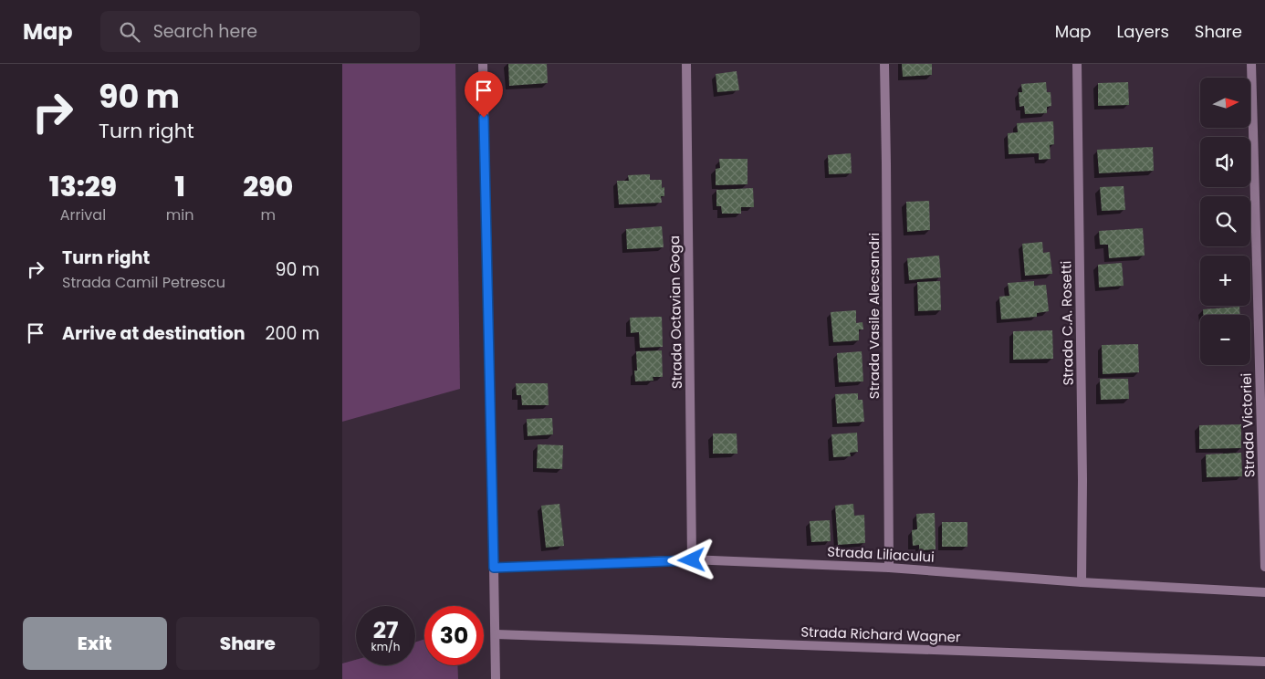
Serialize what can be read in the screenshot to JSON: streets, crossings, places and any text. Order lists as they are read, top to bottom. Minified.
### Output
{"streets":{"street":["Strada Octavian Goga","Strada Vasile Alecsandri","Strada C.A. Rosetti","Strada Victoriei","Strada Liliacului","Strada Richard Wagner"]},"crossings":[["Strada Octavian Goga","Strada Liliacului"],["Strada Vasile Alecsandri","Strada Liliacului"],["Strada C.A. Rosetti","Strada Liliacului"]],"north":"right","page":{"header":"Map","search":"Search here","nav":["Map","Layers","Share"],"turn":["90 m","Turn right"],"map_buttons":["+","−"],"eta":["13:29","Arrival","1","min","290","m"],"list":[{"name":"Turn right","note":"Strada Camil Petrescu","value":"90 m"},{"name":"Arrive at destination","value":"200 m"}],"speed":"27 km/h","limit":"30","buttons":["Exit","Share"]}}
